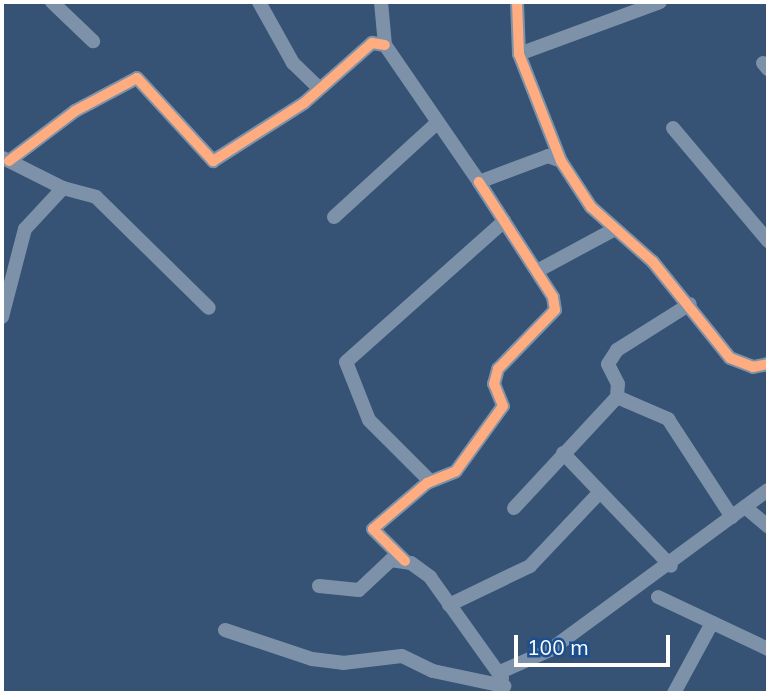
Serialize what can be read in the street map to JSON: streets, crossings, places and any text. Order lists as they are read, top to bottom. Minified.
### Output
{"scale_bar":"100 m"}
